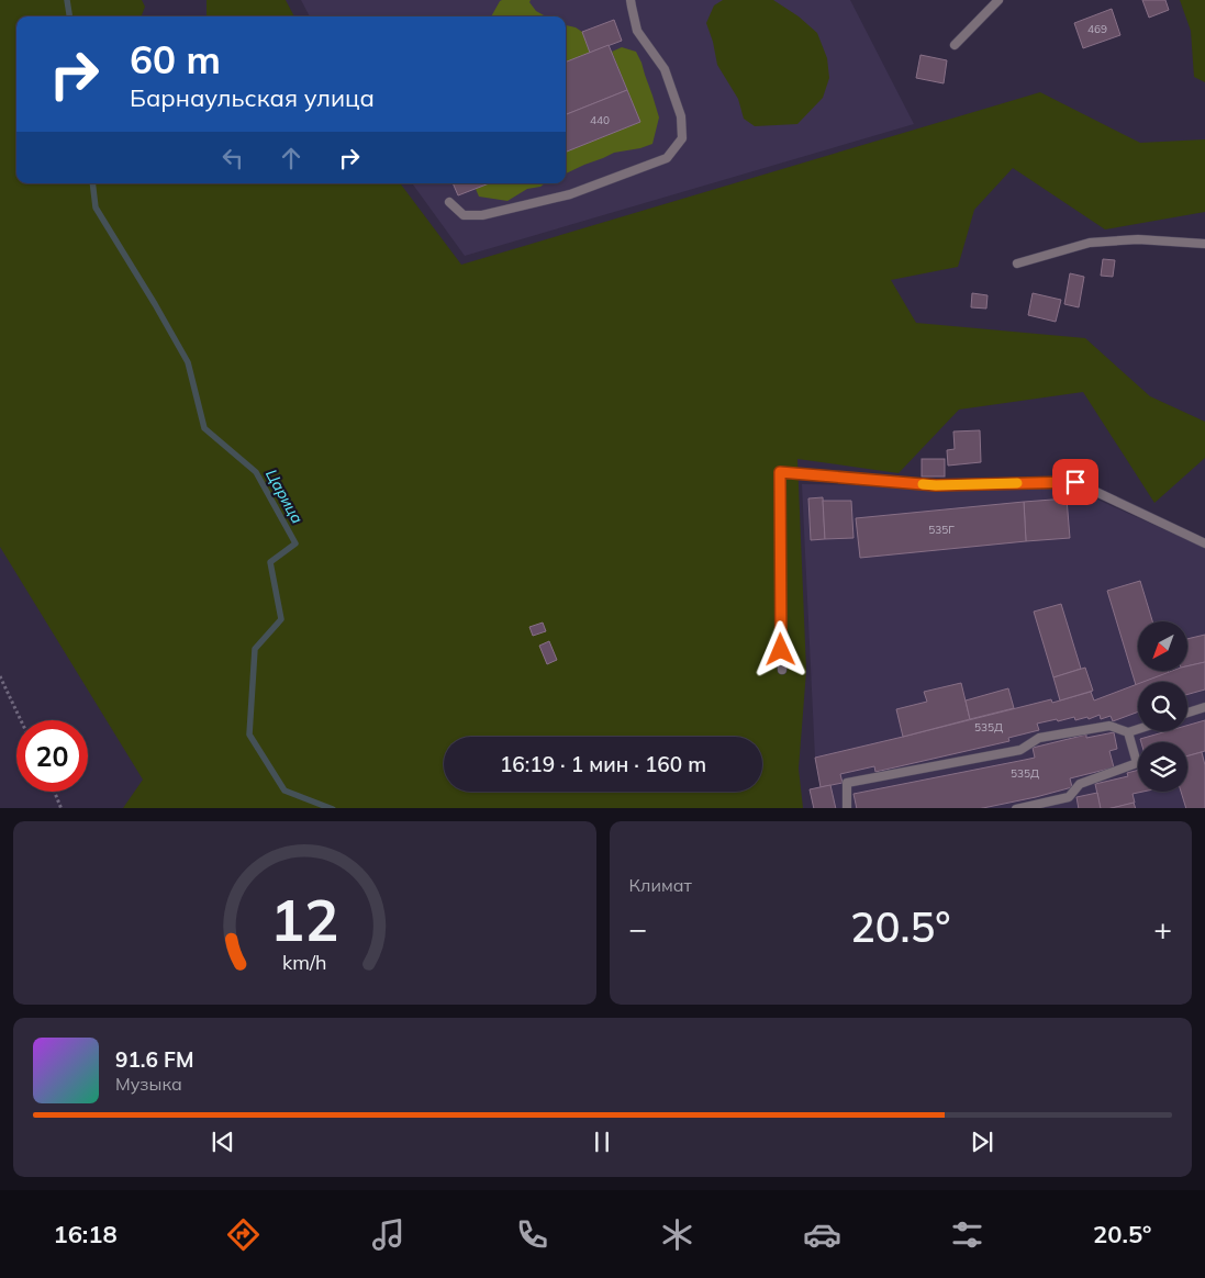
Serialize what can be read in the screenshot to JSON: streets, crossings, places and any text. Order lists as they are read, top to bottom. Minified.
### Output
{"water":["Царица"],"house_numbers":["469","440","535Г","535Д","535Д"],"north":"bottom left","page":{"turn":["60 m","Барнаульская улица"],"limit":"20","trip":"16:19 · 1 мин · 160 m","tile":"Климат","heat":["−","20.5°","+"],"song":["91.6 FM","Музыка"],"tabs":["16:18","20.5°"],"gauge":["12","km/h"]}}
